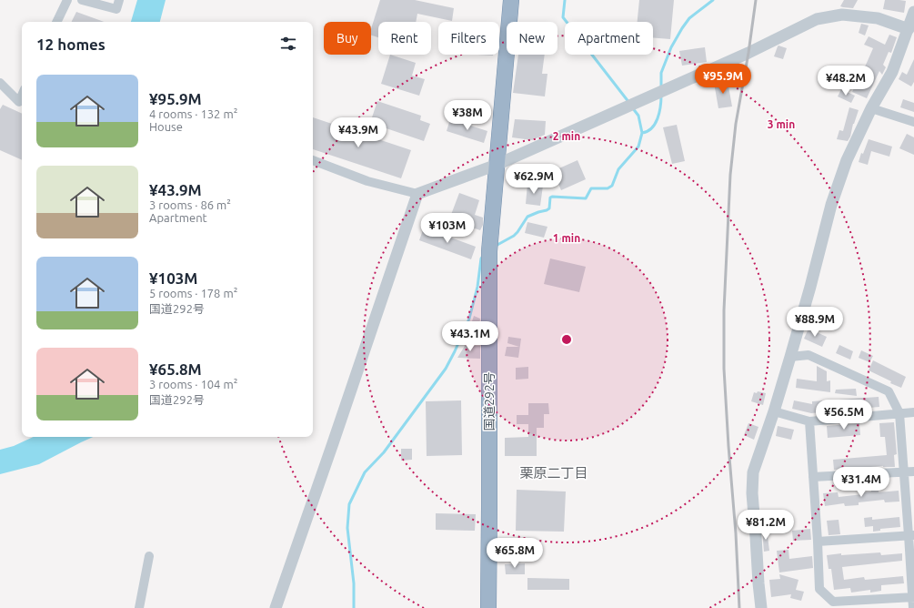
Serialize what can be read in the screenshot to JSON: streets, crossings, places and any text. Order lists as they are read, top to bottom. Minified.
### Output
{"streets":{"highway":["国道292号"]},"districts":["栗原二丁目"],"page":{"chip":["Buy","Rent","Filters","New","Apartment"],"heading":"12 homes","price":["¥95.9M","¥48.2M","¥38M","¥43.9M","¥62.9M","¥103M","¥88.9M","¥43.1M","¥56.5M","¥31.4M","¥81.2M","¥65.8M"],"list":[{"name":"¥95.9M","note":"4 rooms · 132 m² · House"},{"name":"¥43.9M","note":"3 rooms · 86 m² · Apartment"},{"name":"¥103M","note":"5 rooms · 178 m² · 国道292号"},{"name":"¥65.8M","note":"3 rooms · 104 m² · 国道292号"}]},"rings":["3 min","2 min","1 min"]}
